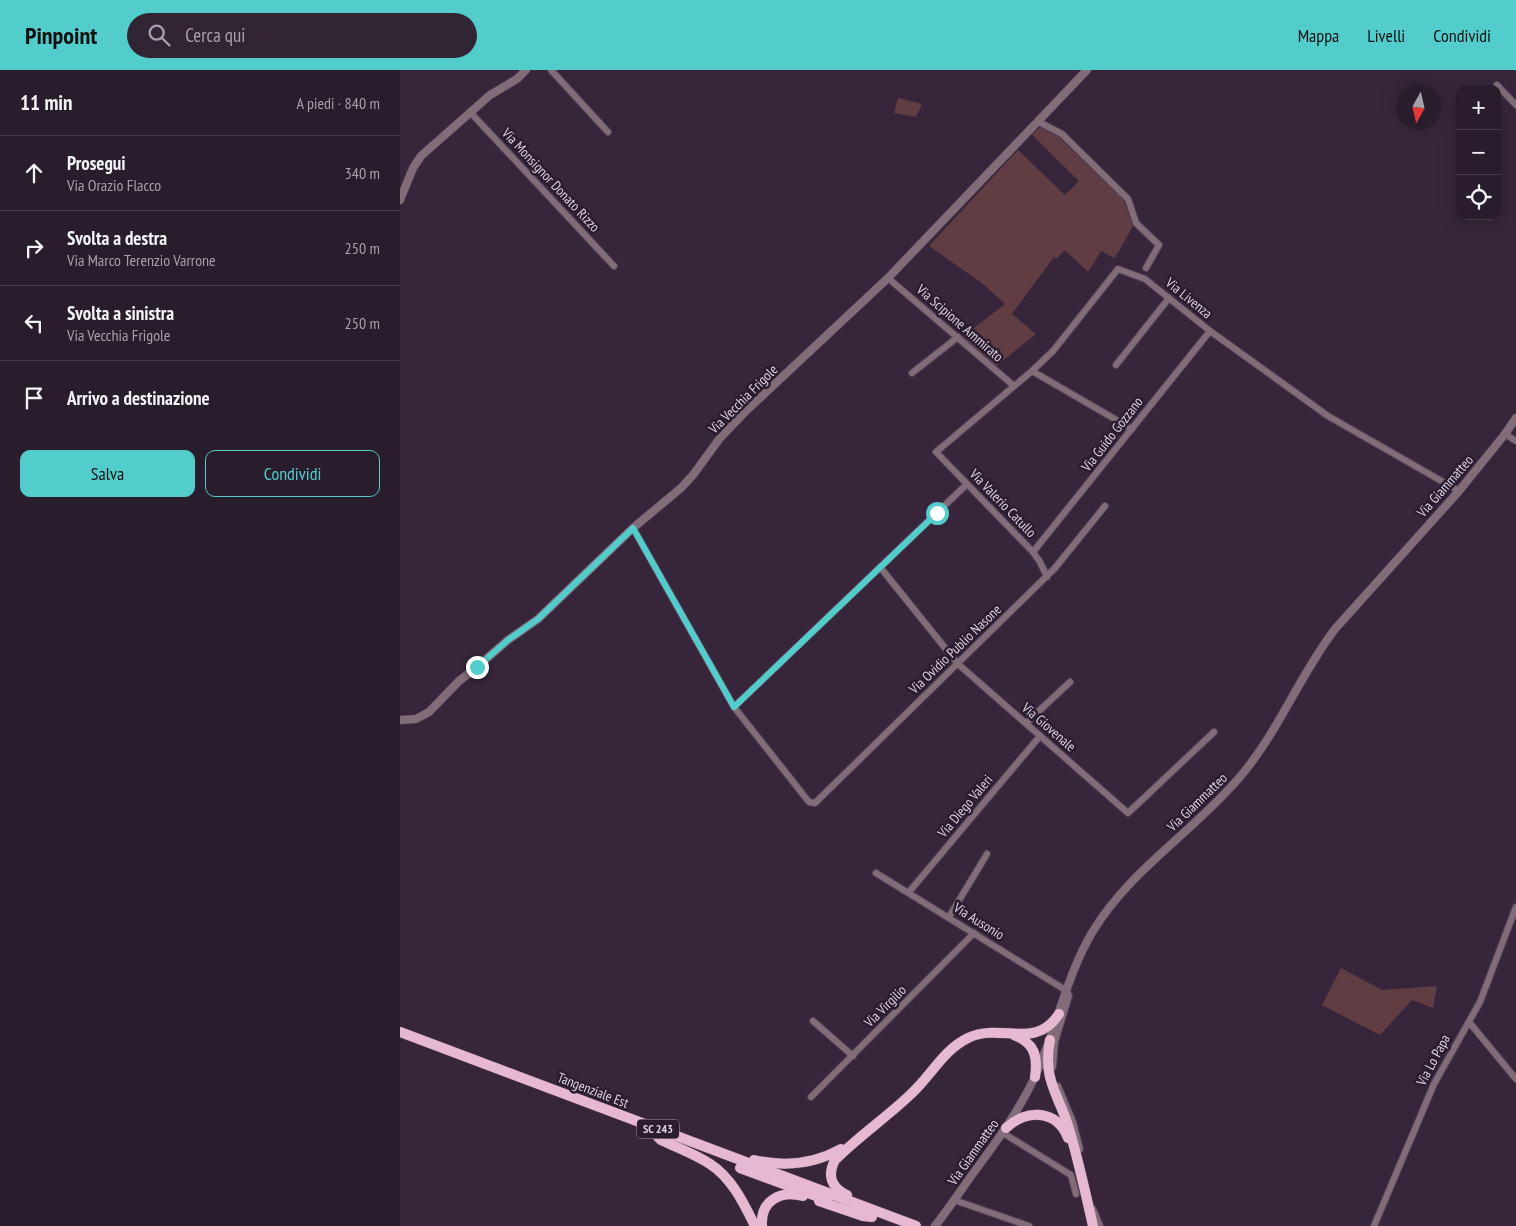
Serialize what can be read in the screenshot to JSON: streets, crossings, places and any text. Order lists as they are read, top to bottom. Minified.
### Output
{"streets":{"highway":["Tangenziale Est","SC 243"],"street":["Via Monsignor Donato Rizzo","Via Livenza","Via Scipione Ammirato","Via Vecchia Frigole","Via Guido Gozzano","Via Giammatteo","Via Valerio Catullo","Via Ovidio Publio Nasone","Via Giovenale","Via Diego Valeri","Via Ausonio","Via Virgilio","Via Lo Papa"]},"crossings":[["Via Livenza","Via Scipione Ammirato"],["Via Livenza","Via Guido Gozzano"],["Via Livenza","Via Giammatteo"],["Via Livenza","Via Valerio Catullo"],["Via Scipione Ammirato","Via Vecchia Frigole"],["Via Guido Gozzano","Via Valerio Catullo"],["Via Giammatteo","Via Ausonio"],["Via Valerio Catullo","Via Ovidio Publio Nasone"],["Via Ovidio Publio Nasone","Via Giovenale"],["Via Giovenale","Via Diego Valeri"],["Via Diego Valeri","Via Ausonio"],["Via Ausonio","Via Virgilio"]],"north":"bottom","page":{"header":"Pinpoint","search":"Cerca qui","nav":["Mappa","Livelli","Condividi"],"heading":["11 min","A piedi · 840 m"],"map_buttons":["+","−"],"list":[["Prosegui","Via Orazio Flacco","340 m"],["Svolta a destra","Via Marco Terenzio Varrone","250 m"],["Svolta a sinistra","Via Vecchia Frigole","250 m"],"Arrivo a destinazione"],"buttons":["Salva","Condividi"]}}
